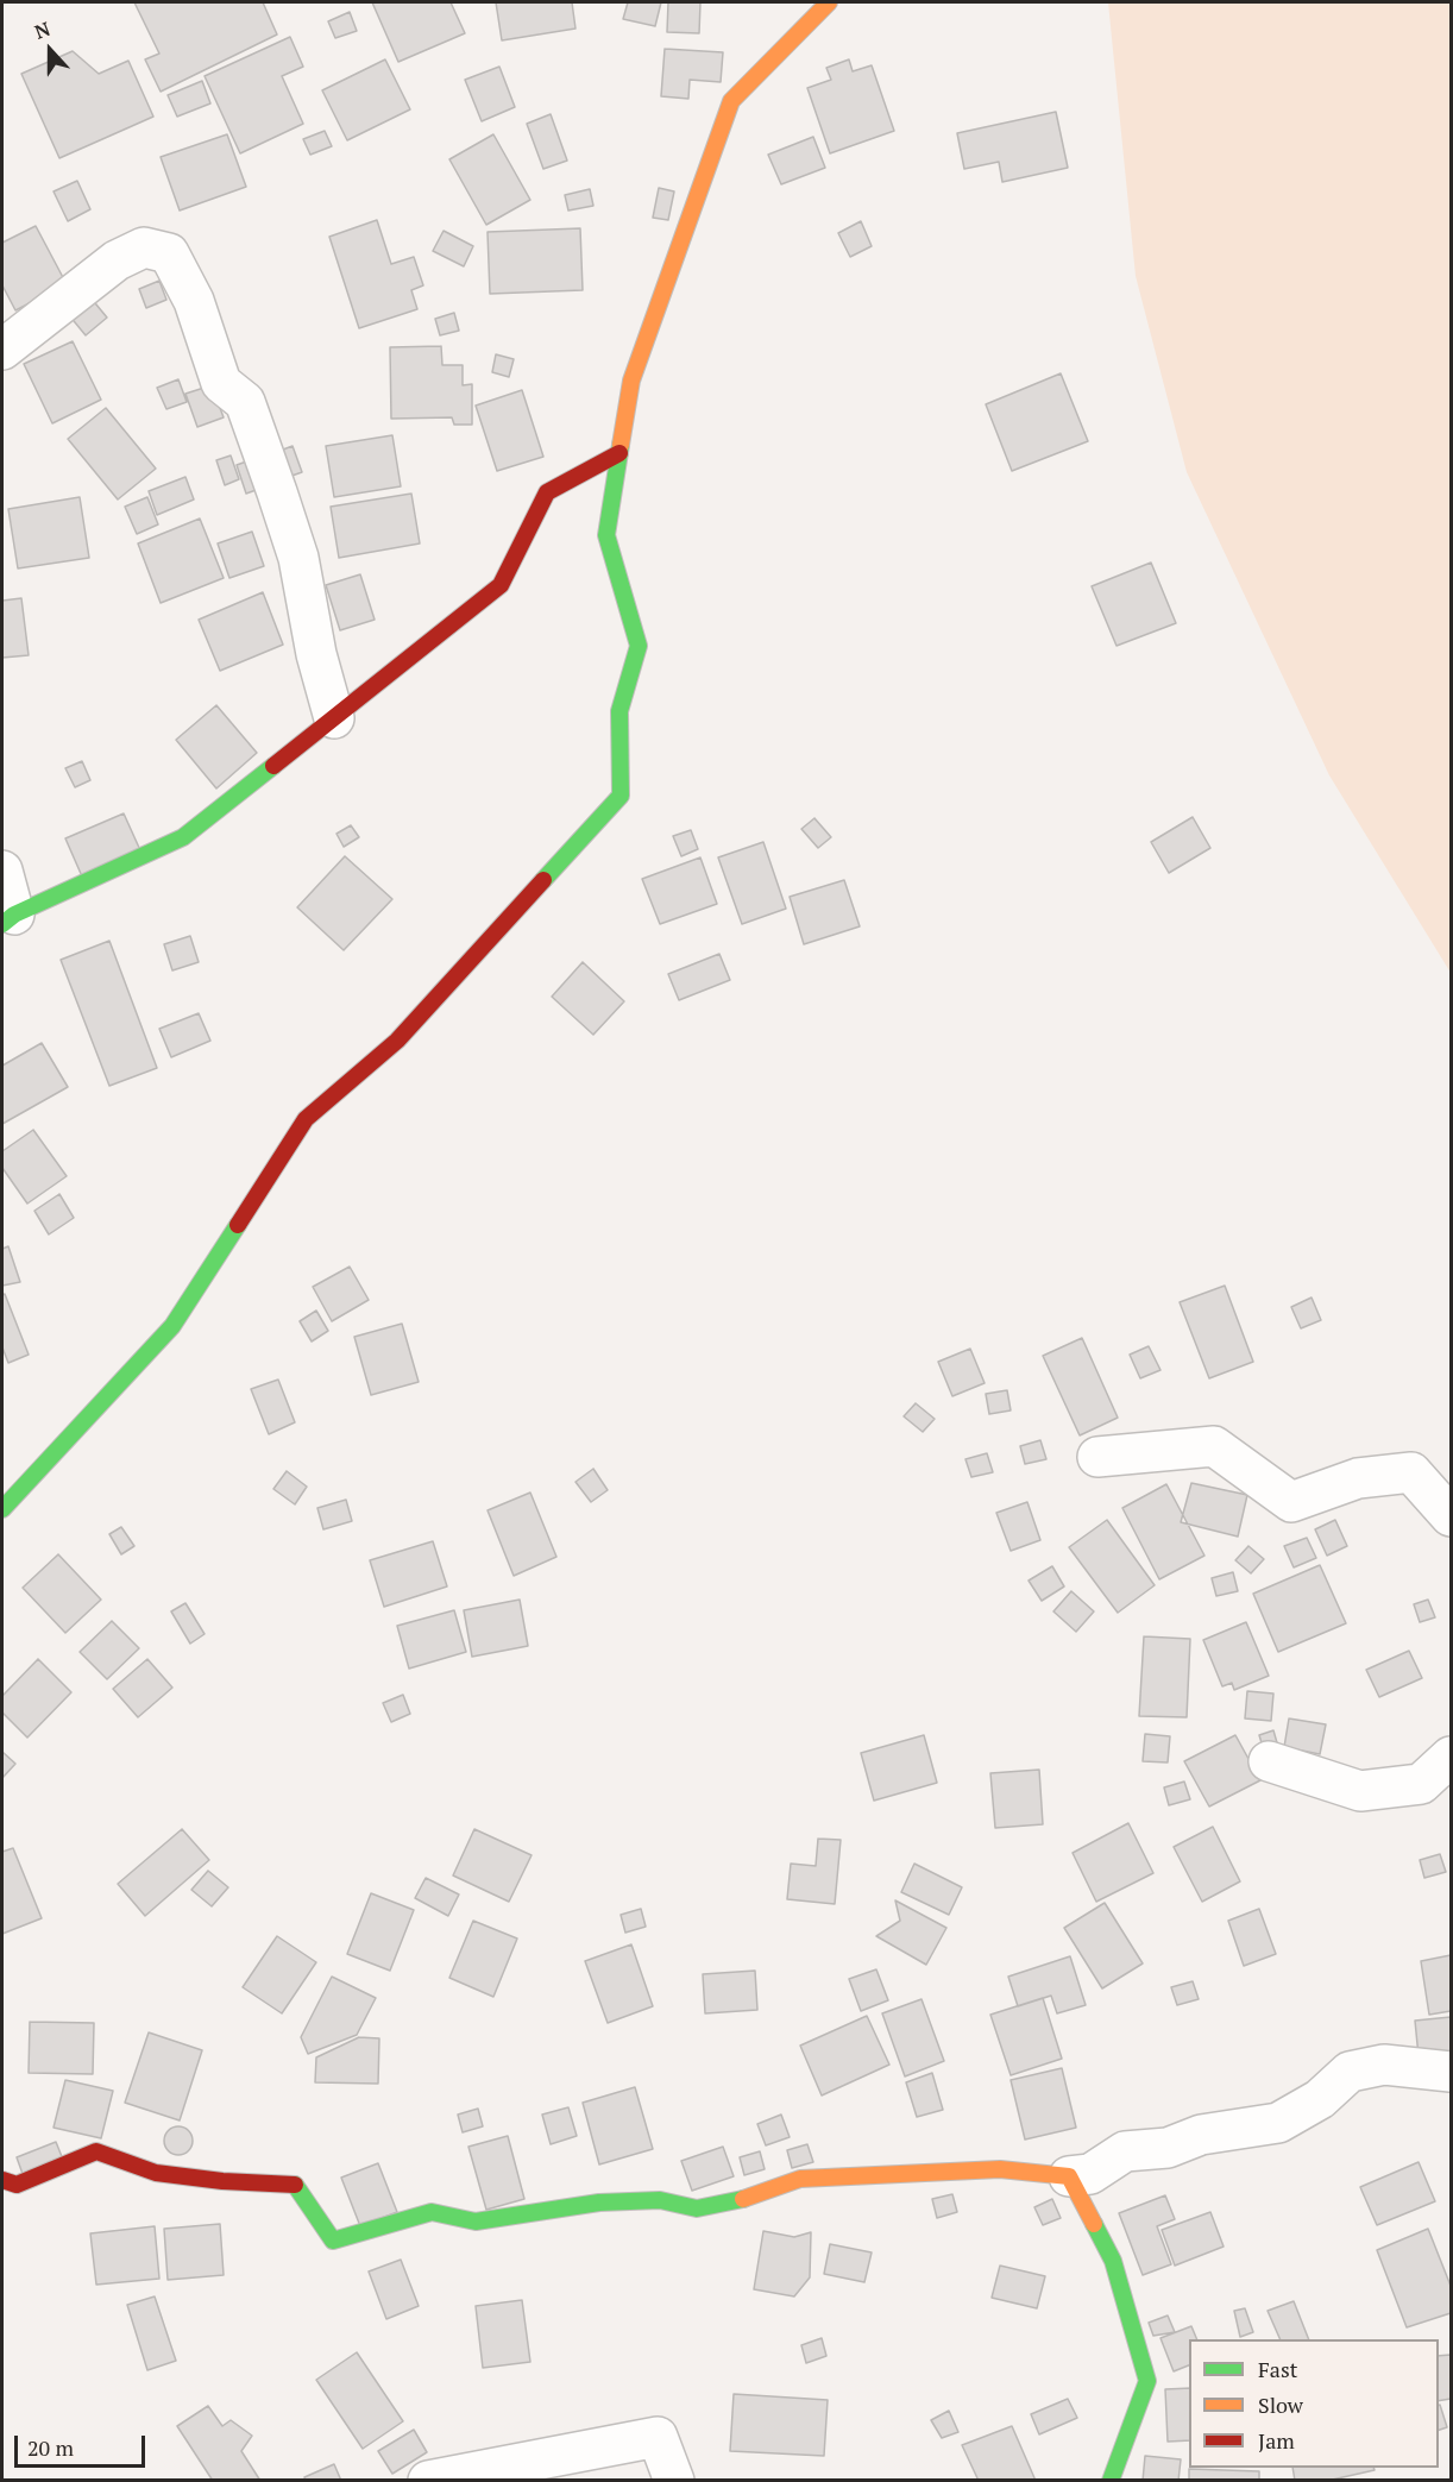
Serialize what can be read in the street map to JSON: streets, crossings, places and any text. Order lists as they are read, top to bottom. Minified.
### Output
{"legend":["Fast","Slow","Jam"],"scale_bar":"20 m","north":"top"}
